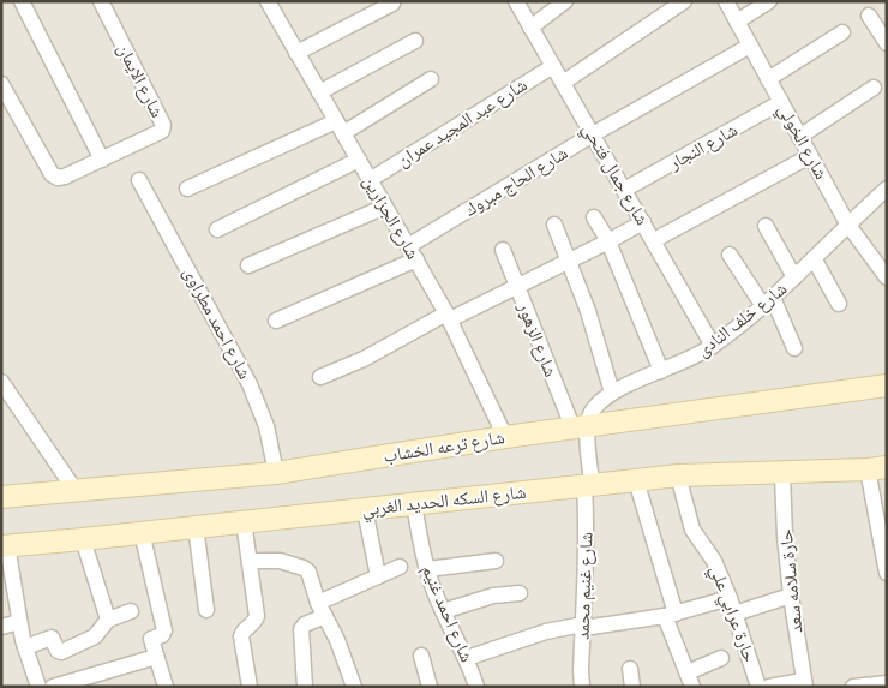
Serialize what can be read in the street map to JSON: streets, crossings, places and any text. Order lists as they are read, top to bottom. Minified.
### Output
{"streets":{"street":["شارع الايمان","شارع عبد المجيد عمران","شارع الخولي","شارع النجار","شارع جمال فتحي","شارع الحاج مبروك","شارع الجزارين","شارع خلف النادى","شارع احمد مطراوى","شارع الزهور","شارع ترعه الخشاب","شارع السكه الحديد الغربي","حارة سلامه سعد","شارع غنيم محمد","شارع احمد غنيم","حارة عرابي علي"]},"crossings":[["شارع عبد المجيد عمران","شارع جمال فتحي"],["شارع عبد المجيد عمران","شارع الجزارين"],["شارع الخولي","شارع النجار"],["شارع الخولي","شارع الحاج مبروك"],["شارع الخولي","شارع خلف النادى"],["شارع النجار","شارع جمال فتحي"],["شارع جمال فتحي","شارع الحاج مبروك"],["شارع جمال فتحي","شارع خلف النادى"],["شارع الحاج مبروك","شارع الجزارين"],["شارع الجزارين","شارع ترعه الخشاب"],["شارع خلف النادى","شارع الزهور"],["شارع خلف النادى","شارع ترعه الخشاب"],["شارع احمد مطراوى","شارع ترعه الخشاب"],["شارع الزهور","شارع ترعه الخشاب"],["شارع الزهور","شارع السكه الحديد الغربي"],["شارع الزهور","شارع غنيم محمد"],["شارع السكه الحديد الغربي","حارة سلامه سعد"],["شارع السكه الحديد الغربي","شارع غنيم محمد"],["شارع السكه الحديد الغربي","شارع احمد غنيم"],["شارع السكه الحديد الغربي","حارة عرابي علي"]]}
